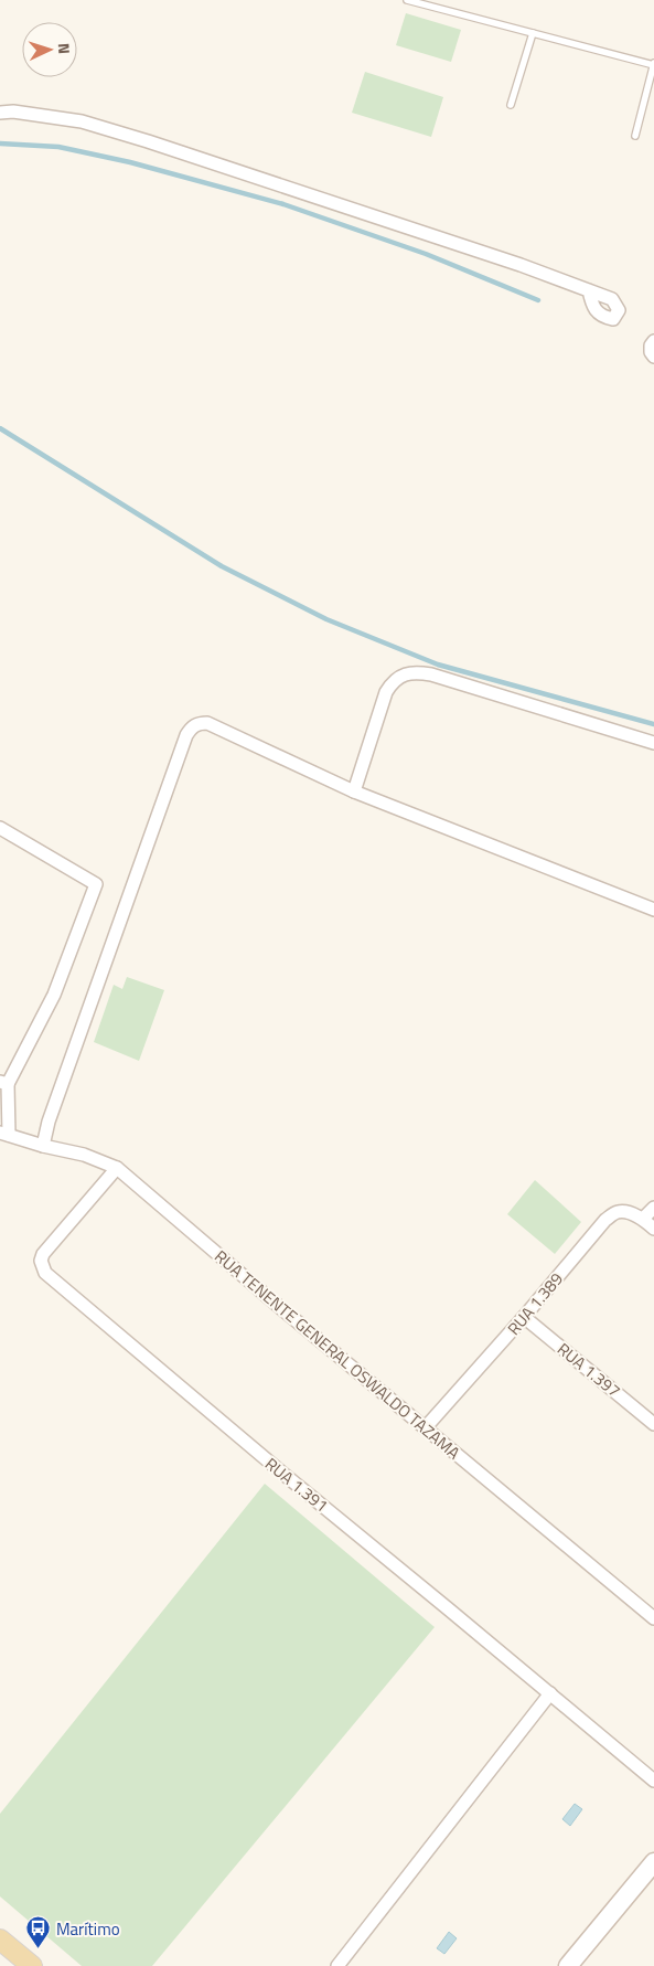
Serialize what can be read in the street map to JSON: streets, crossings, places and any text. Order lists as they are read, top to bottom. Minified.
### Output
{"streets":{"street":["RUA 1.389","RUA TENENTE GENERAL OSWALDO TAZAMA","RUA 1.397","RUA 1.391"]},"crossings":[["RUA 1.389","RUA TENENTE GENERAL OSWALDO TAZAMA"],["RUA 1.389","RUA 1.397"],["RUA TENENTE GENERAL OSWALDO TAZAMA","RUA 1.391"]],"places":{"bus stop":["Marítimo"]},"north":"right"}
